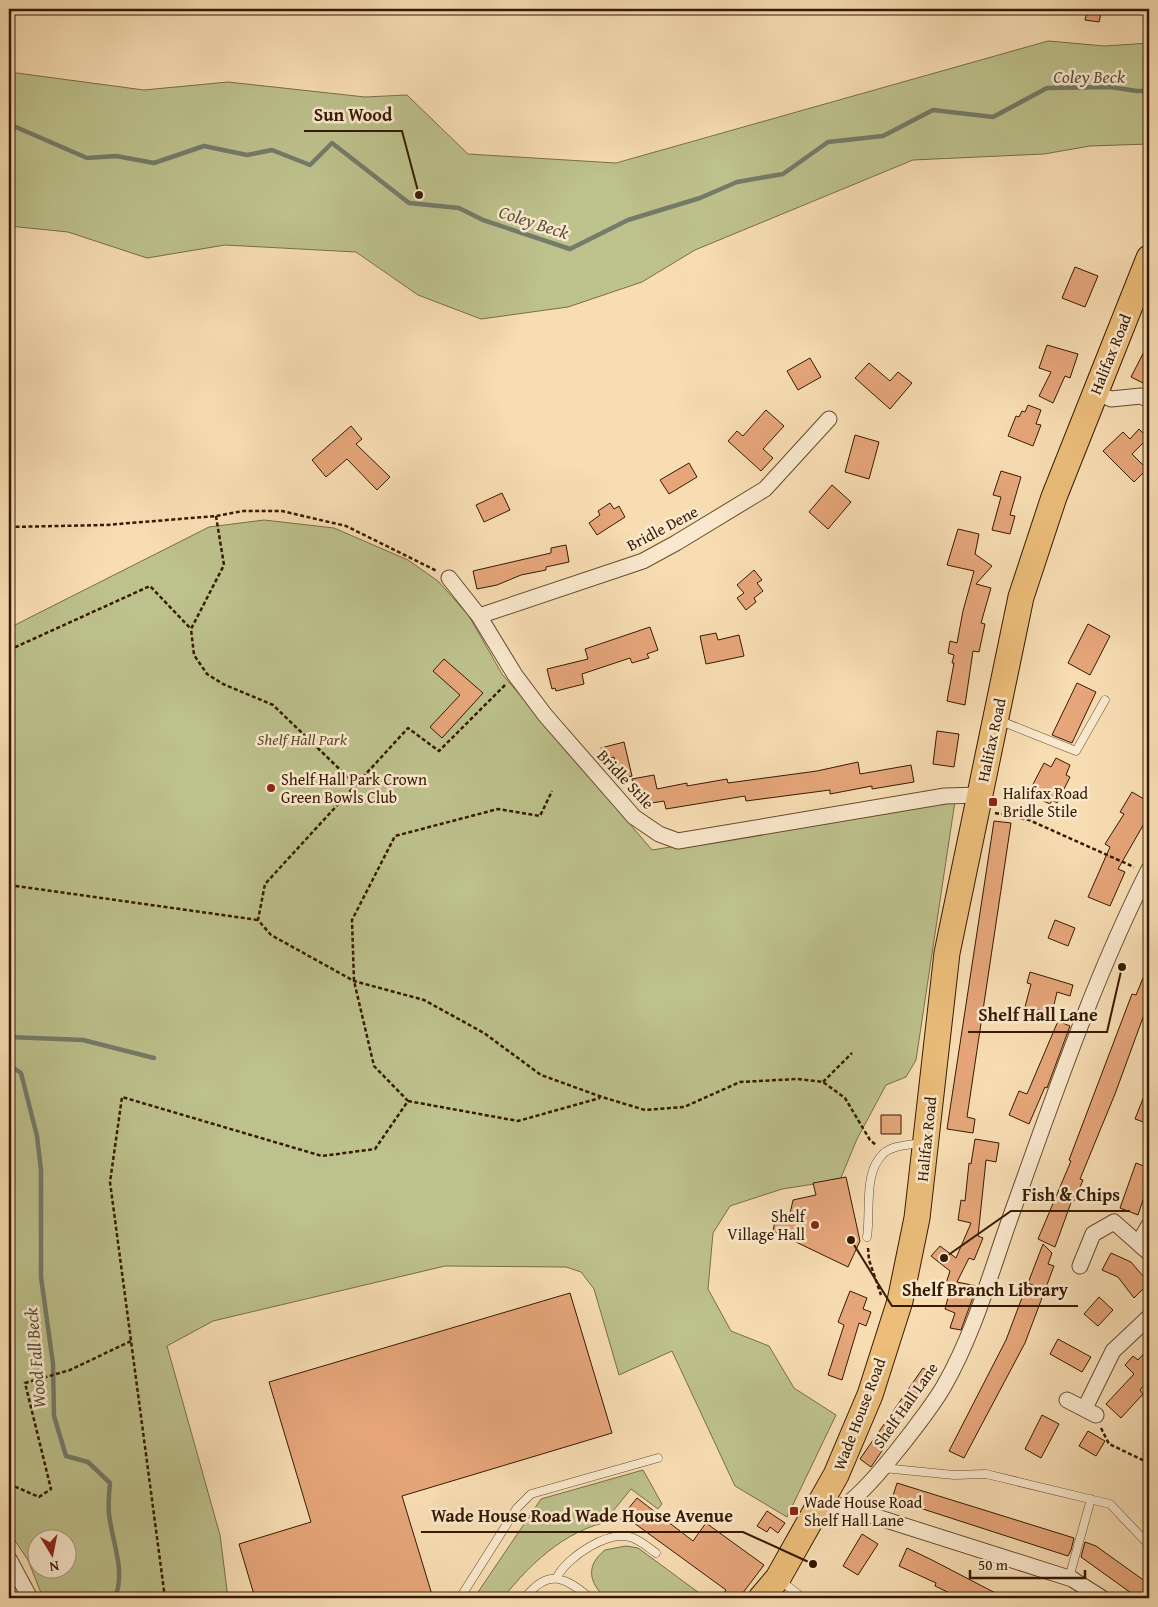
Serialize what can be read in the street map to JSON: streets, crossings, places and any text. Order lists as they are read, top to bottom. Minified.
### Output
{"streets":{"highway":["Halifax Road","Wade House Road"],"street":["Bridle Dene","Bridle Stile","Shelf Hall Lane"]},"crossings":[["Halifax Road","Bridle Stile"],["Halifax Road","Wade House Road"],["Bridle Dene","Bridle Stile"],["Shelf Hall Lane","Wade House Road"]],"water":["Coley Beck","Wood Fall Beck"],"parks":["Shelf Hall Park"],"places":{"other":["Sun Wood","Shelf Hall Park Crown Green Bowls Club","Shelf Hall Lane","Shelf Village Hall","Shelf Branch Library","Fish & Chips","Wade House Road Wade House Avenue"],"transit":["Halifax Road Bridle Stile","Wade House Road Shelf Hall Lane"]},"scale_bar":"50 m","north":"bottom"}
